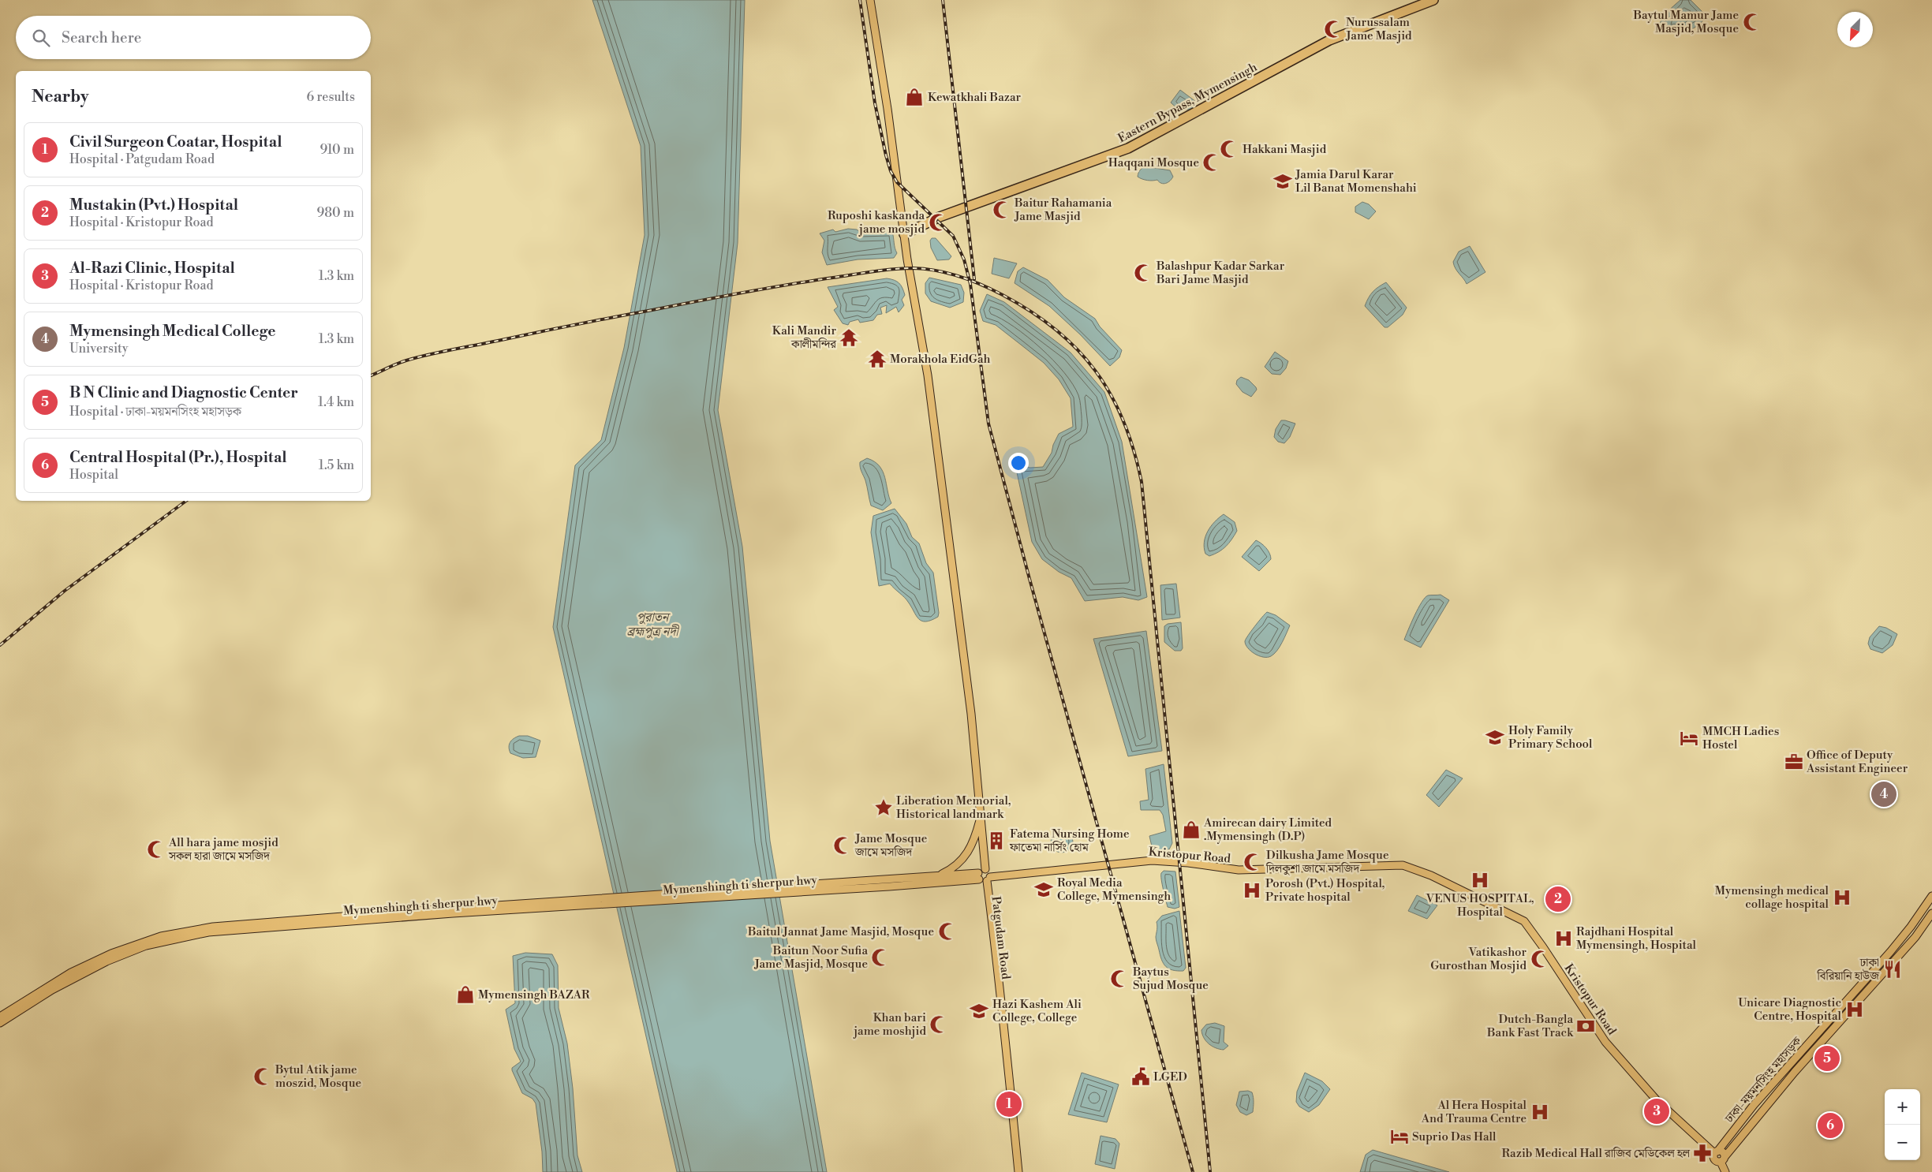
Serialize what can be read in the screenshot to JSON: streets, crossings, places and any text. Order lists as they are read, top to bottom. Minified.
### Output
{"streets":{"highway":["Eastern Bypass, Mymensingh"],"main road":["Kristopur Road","Mymenshingh ti sherpur hwy","Patgudam Road","ঢাকা-ময়মনসিংহ মহাসড়ক"]},"crossings":[["Kristopur Road","Mymenshingh ti sherpur hwy"],["Kristopur Road","Patgudam Road"],["Kristopur Road","ঢাকা-ময়মনসিংহ মহাসড়ক"]],"water":["পুরাতন ব্রহ্মপুত্র নদী"],"places":{"mosque":["Baytul Mamur Jame Masjid, Mosque","Nurussalam Jame Masjid","Hakkani Masjid","Haqqani Mosque","Baitur Rahamania Jame Masjid","Ruposhi kaskanda jame mosjid","Balashpur Kadar Sarkar Bari Jame Masjid","Jame Mosque জামে মসজিদ","All hara jame mosjid সকল হারা জামে মসজিদ","Dilkusha Jame Mosque দিলকুশা জামে মসজিদ","Baitul Jannat Jame Masjid, Mosque","Baitun Noor Sufia Jame Masjid, Mosque","Vatikashor Gurosthan Mosjid","Baytus Sujud Mosque","Khan bari jame moshjid","Bytul Atik jame moszid, Mosque"],"shop":["Kewatkhali Bazar","Amirecan dairy Limited .Mymensingh (D.P)","Mymensingh BAZAR"],"school or university":["Jamia Darul Karar Lil Banat Momenshahi","Holy Family Primary School","Royal Media College, Mymensingh","Hazi Kashem Ali College, College"],"temple":["Kali Mandir কালীমন্দির","Morakhola EidGah"],"hotel":["MMCH Ladies Hostel","Suprio Das Hall"],"office":["Office of Deputy Assistant Engineer"],"place":["Liberation Memorial, Historical landmark"],"building":["Fatema Nursing Home ফাতেমা নার্সিং হোম"],"hospital":["VENUS HOSPITAL, Hospital","Porosh (Pvt.) Hospital, Private hospital","Mymensingh medical collage hospital","Rajdhani Hospital Mymensingh, Hospital","Unicare Diagnostic Centre, Hospital","Al Hera Hospital And Trauma Centre"],"restaurant":["ঢাকা বিরিয়ানি হাউজ"],"bank":["Dutch-Bangla Bank Fast Track"],"public building":["LGED"],"pharmacy":["Razib Medical Hall রাজিব মেডিকেল হল"]},"north":"bottom left","page":{"search":"Search here","heading":["Nearby","6 results"],"list":[{"mark":"1","name":"Civil Surgeon Coatar, Hospital","note":"Hospital · Patgudam Road","value":"910 m"},{"mark":"2","name":"Mustakin (Pvt.) Hospital","note":"Hospital · Kristopur Road","value":"980 m"},{"mark":"3","name":"Al-Razi Clinic, Hospital","note":"Hospital · Kristopur Road","value":"1.3 km"},{"mark":"4","name":"Mymensingh Medical College","note":"University","value":"1.3 km"},{"mark":"5","name":"B N Clinic and Diagnostic Center","note":"Hospital · ঢাকা-ময়মনসিংহ মহাসড়ক","value":"1.4 km"},{"mark":"6","name":"Central Hospital (Pr.), Hospital","note":"Hospital","value":"1.5 km"}],"pins":["4","2","5","1","3","6"],"map_buttons":["+","−"]}}
